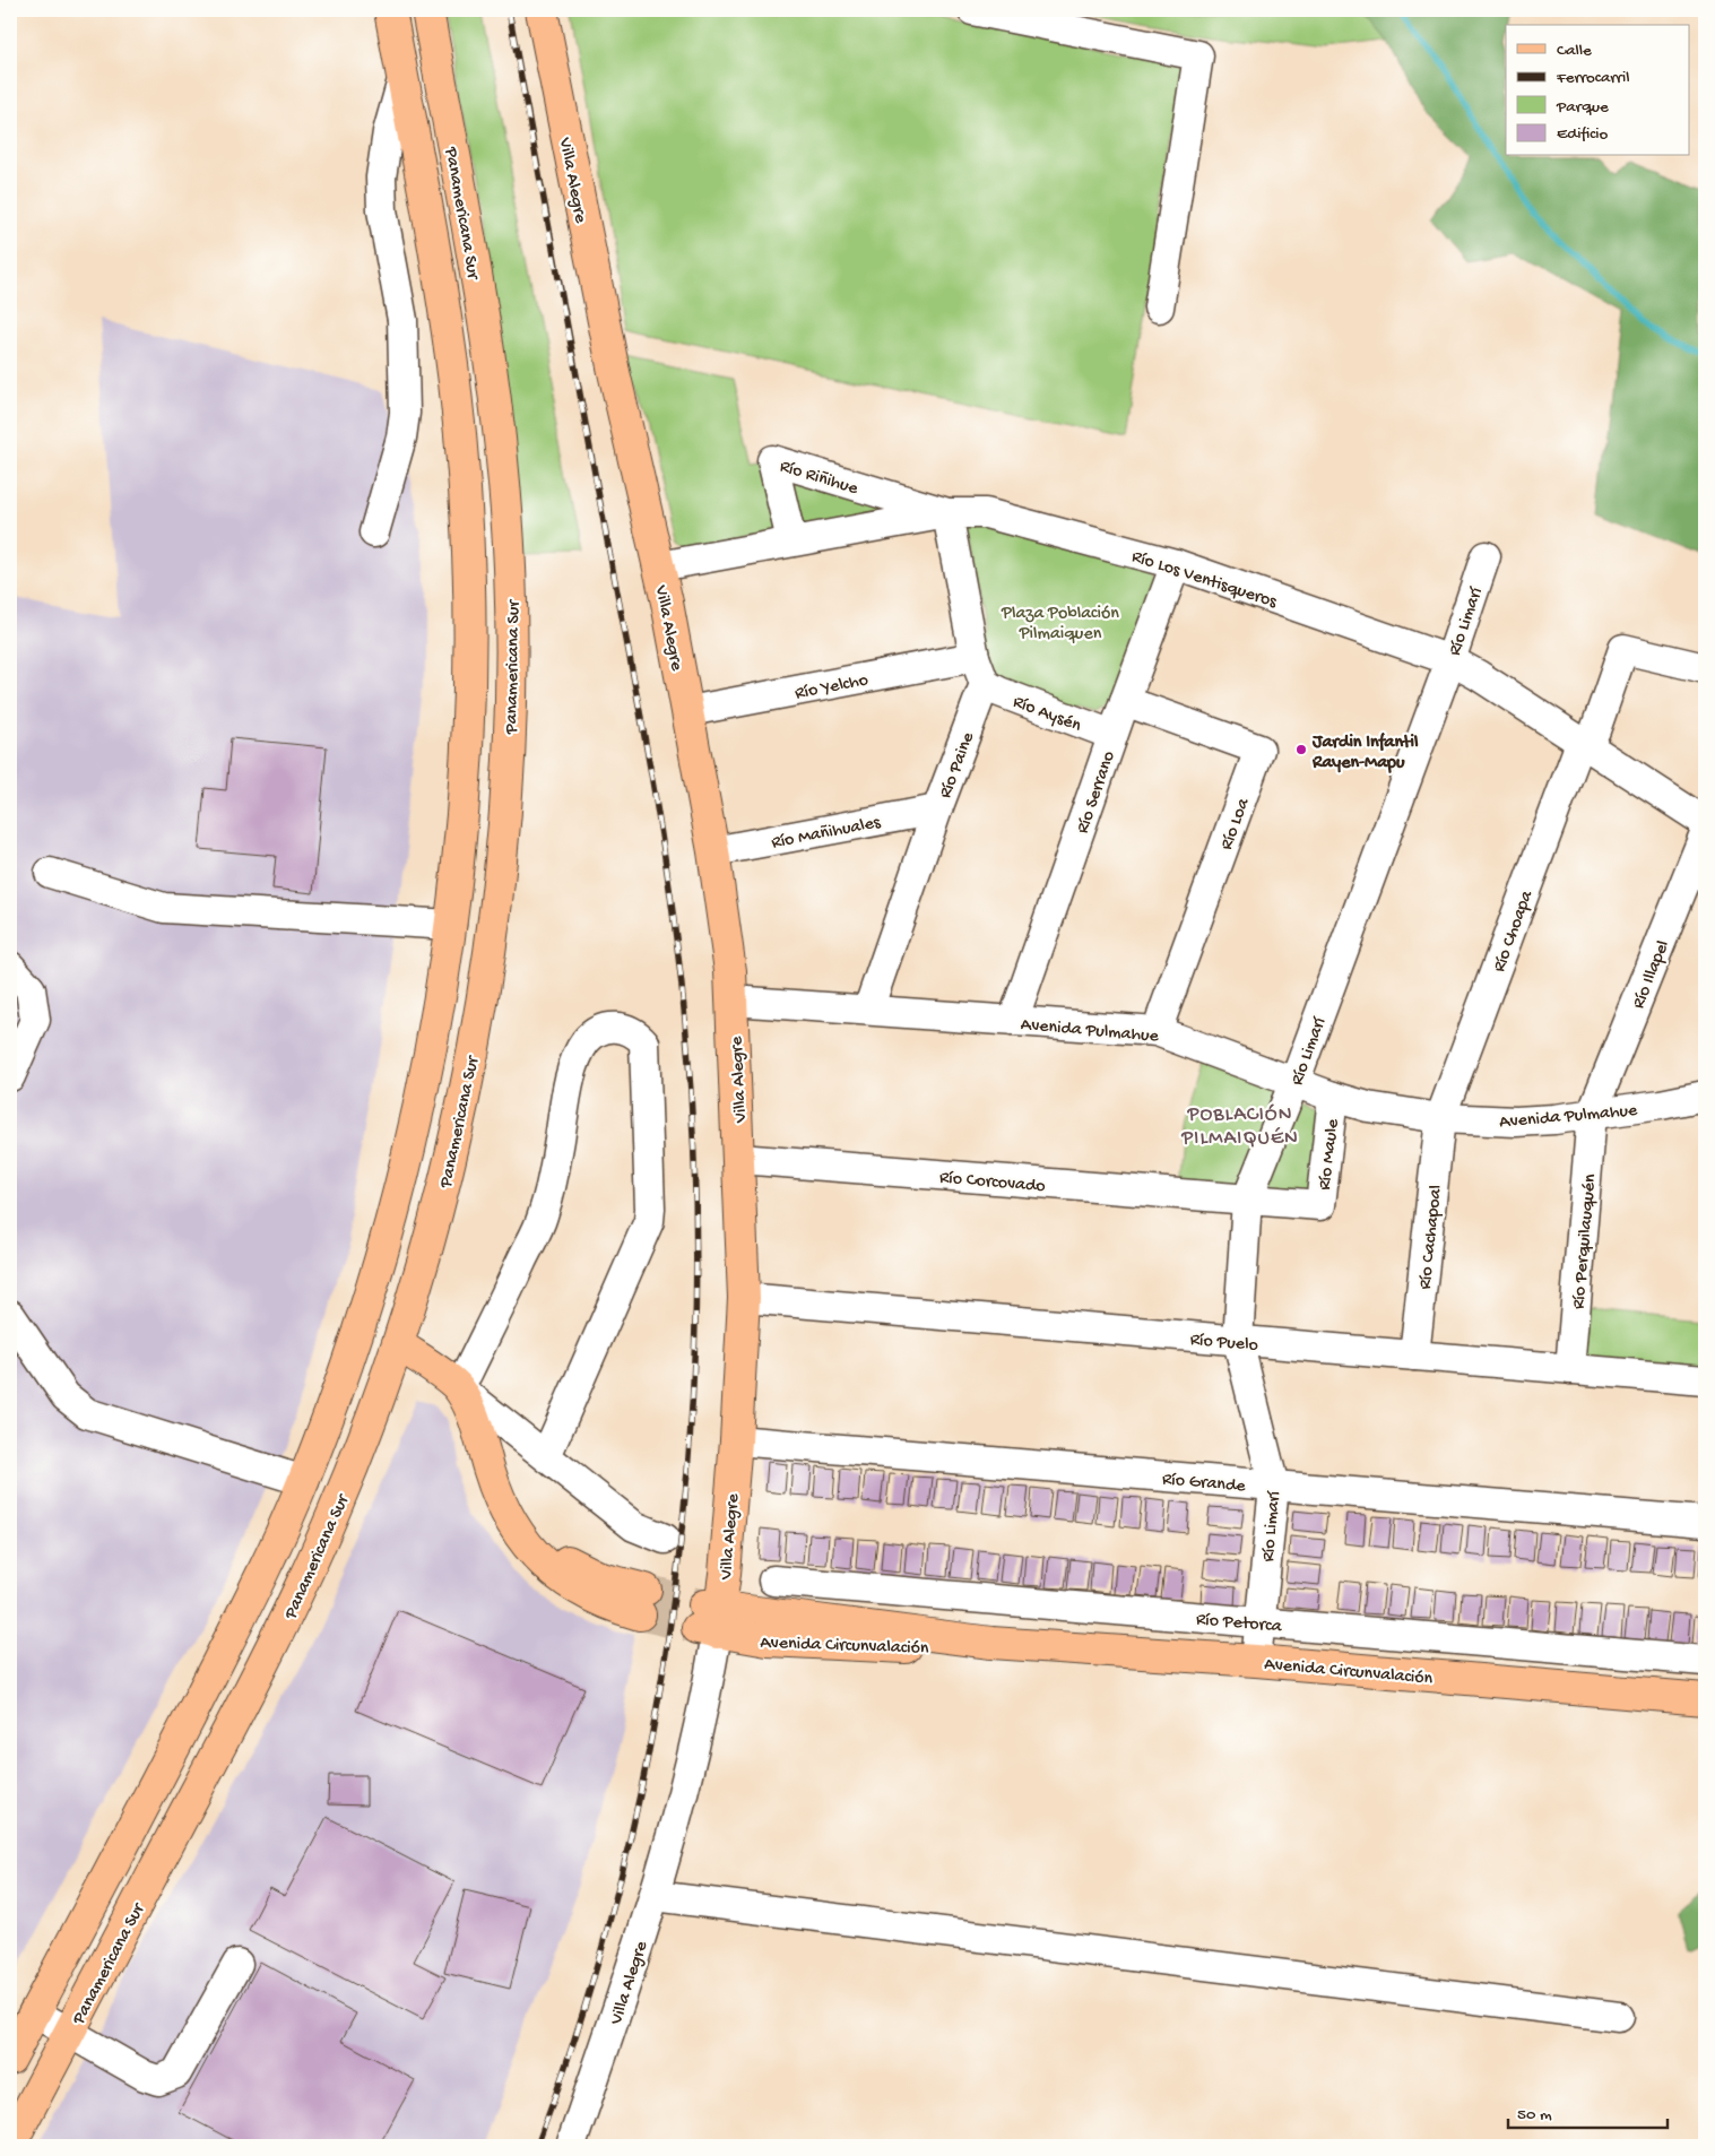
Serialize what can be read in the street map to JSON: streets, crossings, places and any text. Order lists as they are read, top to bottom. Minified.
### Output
{"streets":{"main road":["Villa Alegre","Panamericana Sur","Avenida Circunvalación"],"street":["Río Riñihue","Río Los Ventisqueros","Río Limarí","Río Yelcho","Río Aysén","Río Paine","Río Serrano","Río Loa","Río Mañihuales","Río Choapa","Río Illapel","Avenida Pulmahue","Río Maule","Río Corcovado","Río Cachapoal","Río Perquilauquén","Río Puelo","Río Grande","Río Petorca"]},"crossings":[["Villa Alegre","Río Los Ventisqueros"],["Villa Alegre","Río Yelcho"],["Villa Alegre","Río Mañihuales"],["Villa Alegre","Avenida Pulmahue"],["Villa Alegre","Río Corcovado"],["Villa Alegre","Río Puelo"],["Villa Alegre","Río Grande"],["Villa Alegre","Avenida Circunvalación"],["Río Riñihue","Río Los Ventisqueros"],["Río Los Ventisqueros","Río Limarí"],["Río Los Ventisqueros","Río Serrano"],["Río Los Ventisqueros","Río Choapa"],["Río Limarí","Avenida Pulmahue"],["Río Limarí","Río Maule"],["Río Limarí","Río Corcovado"],["Río Limarí","Río Puelo"],["Río Limarí","Río Grande"],["Río Limarí","Río Petorca"],["Río Limarí","Avenida Circunvalación"],["Río Aysén","Río Paine"],["Río Aysén","Río Serrano"],["Río Paine","Río Mañihuales"],["Río Paine","Avenida Pulmahue"],["Río Serrano","Río Loa"],["Río Serrano","Avenida Pulmahue"],["Río Loa","Avenida Pulmahue"],["Río Choapa","Avenida Pulmahue"],["Río Choapa","Río Cachapoal"],["Río Illapel","Avenida Pulmahue"],["Río Illapel","Río Perquilauquén"],["Avenida Pulmahue","Río Maule"],["Avenida Pulmahue","Río Cachapoal"],["Avenida Pulmahue","Río Perquilauquén"],["Río Maule","Río Corcovado"],["Río Cachapoal","Río Puelo"],["Río Perquilauquén","Río Puelo"]],"districts":["POBLACIÓN PILMAIQUÉN"],"parks":["Plaza Población Pilmaiquen"],"places":["Jardin Infantil Rayen-Mapu"],"legend":["Calle","Ferrocarril","Parque","Edificio"],"scale_bar":"50 m"}
